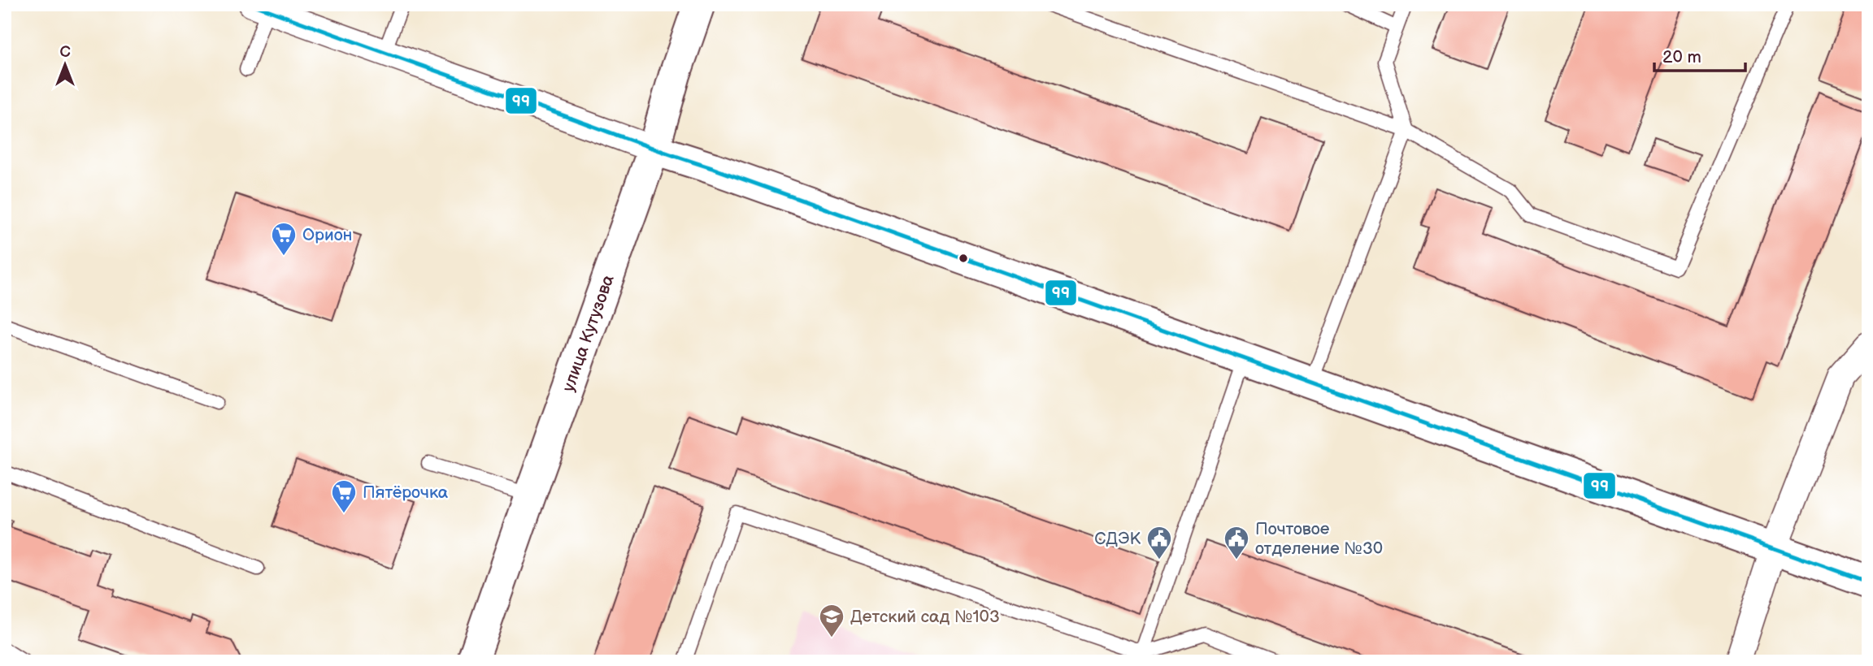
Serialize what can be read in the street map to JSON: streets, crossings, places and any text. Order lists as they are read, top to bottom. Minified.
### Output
{"streets":{"street":["улица Кутузова"]},"places":{"supermarket":["Орион","Пятёрочка"],"public building":["СДЭК","Почтовое отделение №30"],"school or university":["Детский сад №103"]},"lines":["transit line 99"],"scale_bar":"20 m","north":"top"}
